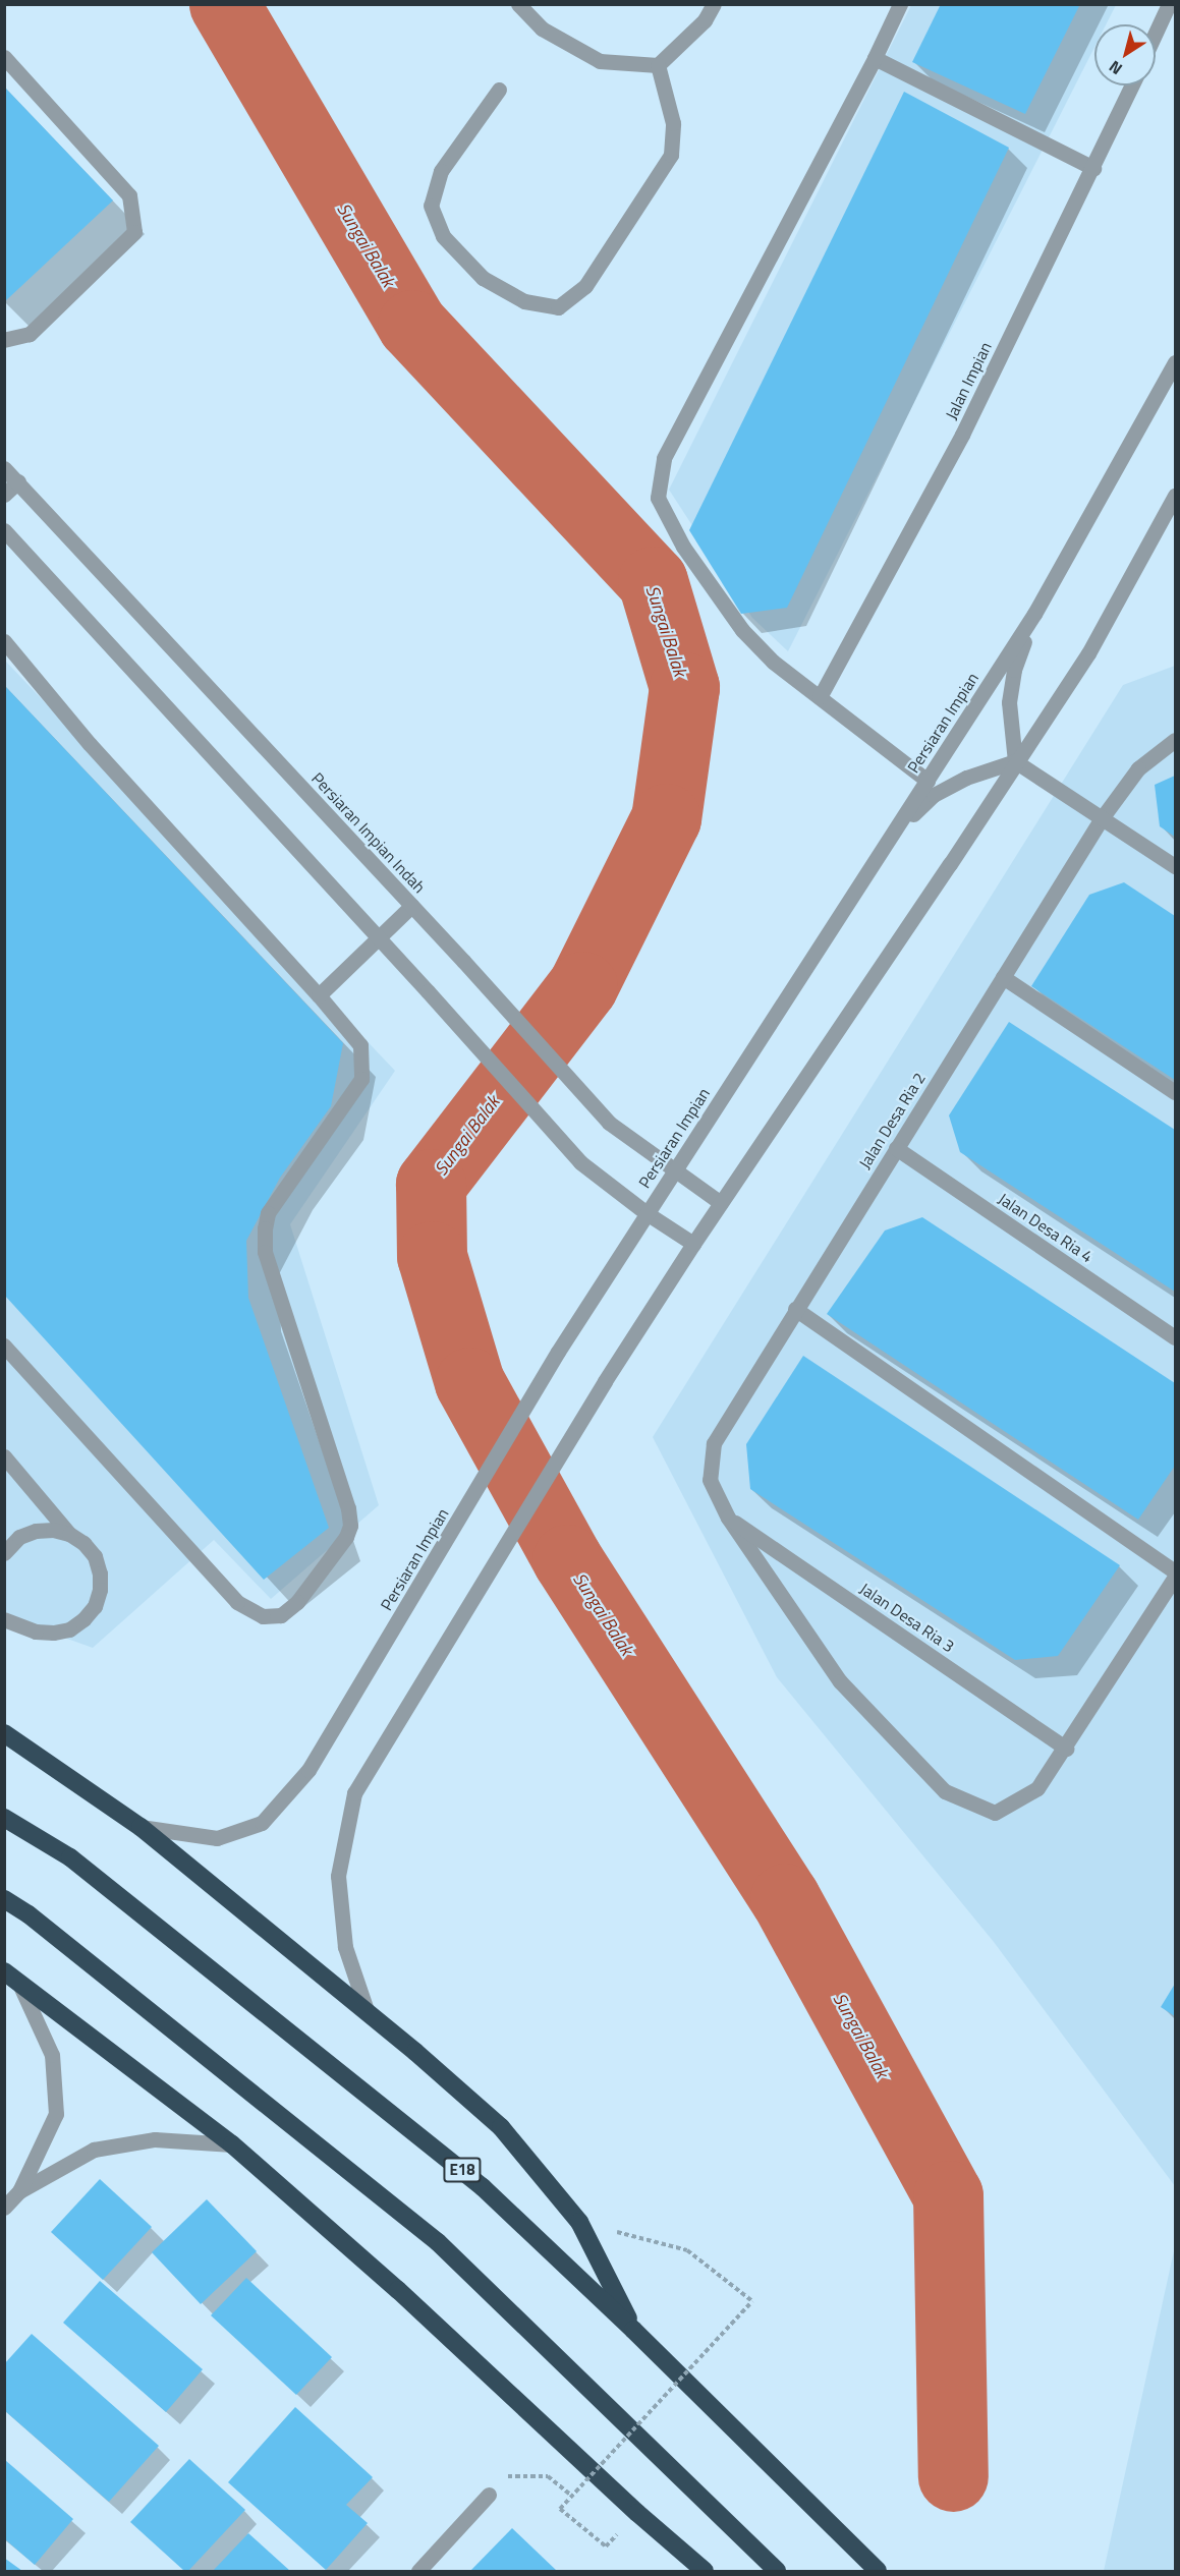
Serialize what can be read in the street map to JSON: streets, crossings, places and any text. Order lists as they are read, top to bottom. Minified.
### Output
{"streets":{"highway":["E18"],"street":["Jalan Impian","Persiaran Impian","Persiaran Impian Indah","Jalan Desa Ria 2","Jalan Desa Ria 4","Jalan Desa Ria 3"]},"crossings":[["Persiaran Impian","Persiaran Impian Indah"],["Jalan Desa Ria 2","Jalan Desa Ria 4"],["Jalan Desa Ria 2","Jalan Desa Ria 3"]],"water":["Sungai Balak"],"north":"bottom left"}
